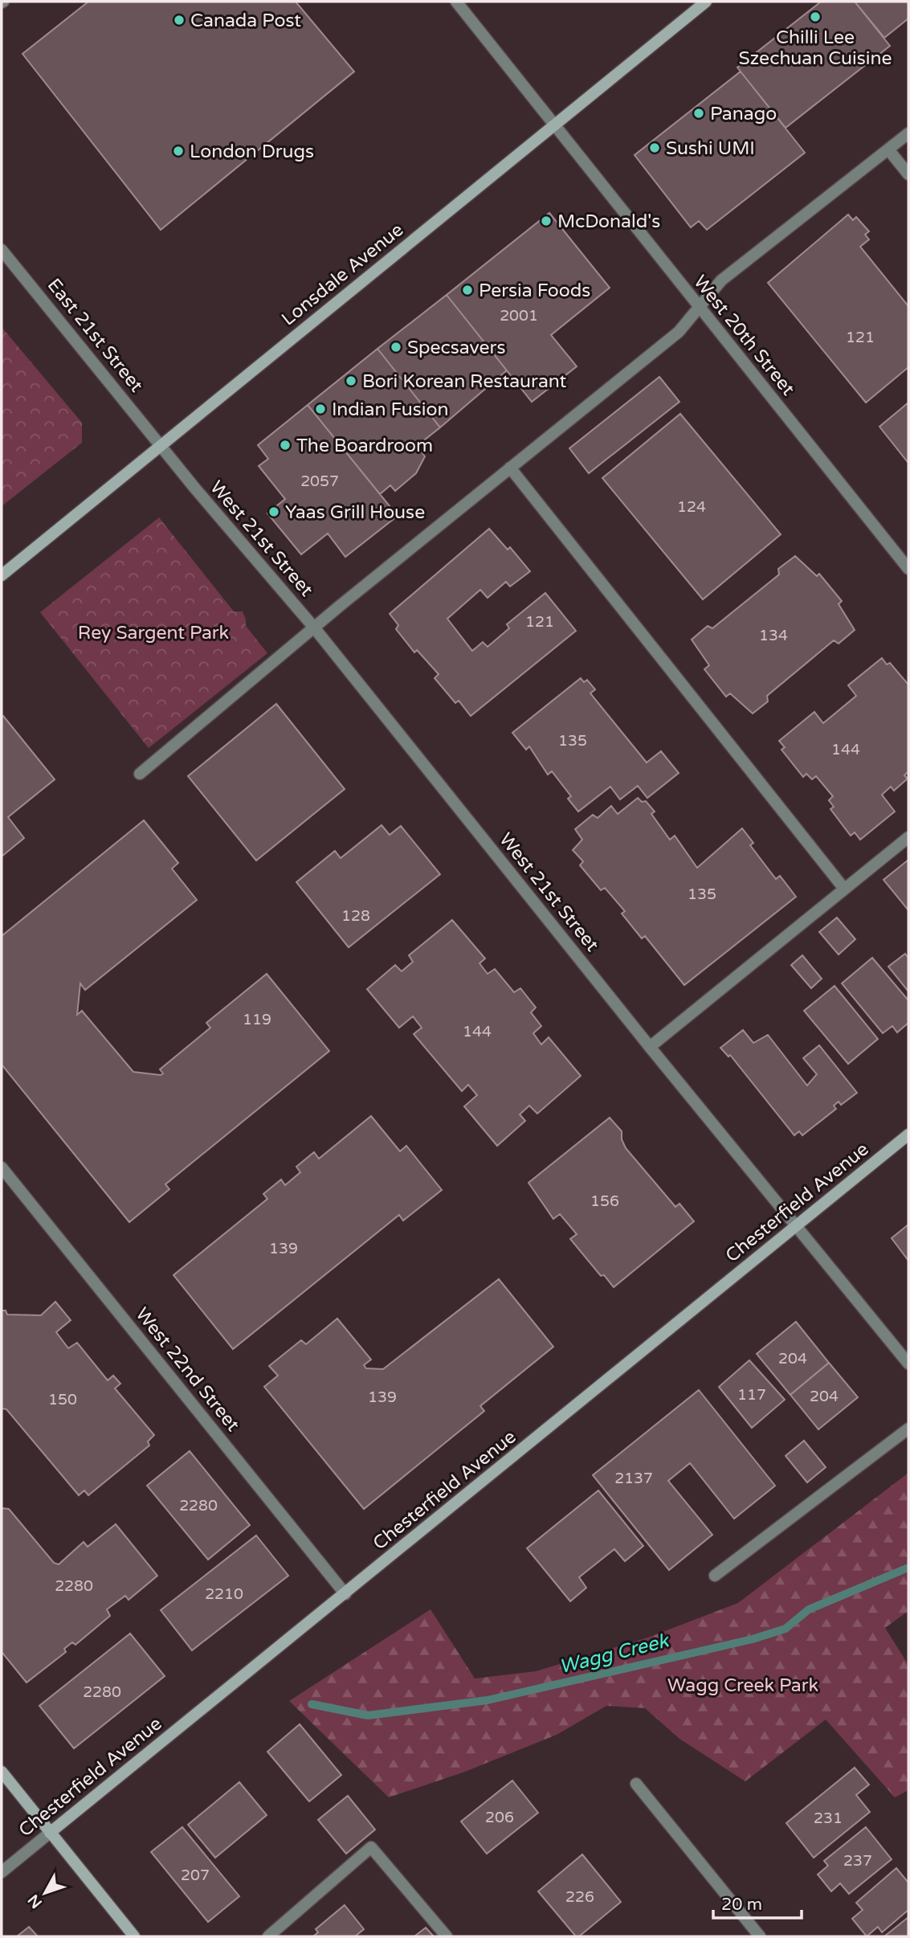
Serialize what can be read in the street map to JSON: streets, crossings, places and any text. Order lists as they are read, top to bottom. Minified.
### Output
{"streets":{"street":["Lonsdale Avenue","East 21st Street","West 20th Street","West 21st Street","Chesterfield Avenue","West 22nd Street"]},"crossings":[["Lonsdale Avenue","East 21st Street"],["Lonsdale Avenue","West 20th Street"],["Lonsdale Avenue","West 21st Street"],["East 21st Street","West 21st Street"],["West 21st Street","Chesterfield Avenue"],["Chesterfield Avenue","West 22nd Street"]],"water":["Wagg Creek"],"parks":["Rey Sargent Park","Wagg Creek Park"],"places":["Chilli Lee Szechuan Cuisine","Canada Post","Panago","Sushi UMI","London Drugs","McDonald's","Persia Foods","Specsavers","Bori Korean Restaurant","Indian Fusion","The Boardroom","Yaas Grill House"],"house_numbers":["2001","121","2057","124","121","134","135","144","135","128","119","144","156","139","204","117","204","139","150","2137","2280","2280","2210","2280","206","231","237","207","226"],"scale_bar":"20 m","north":"bottom left"}
